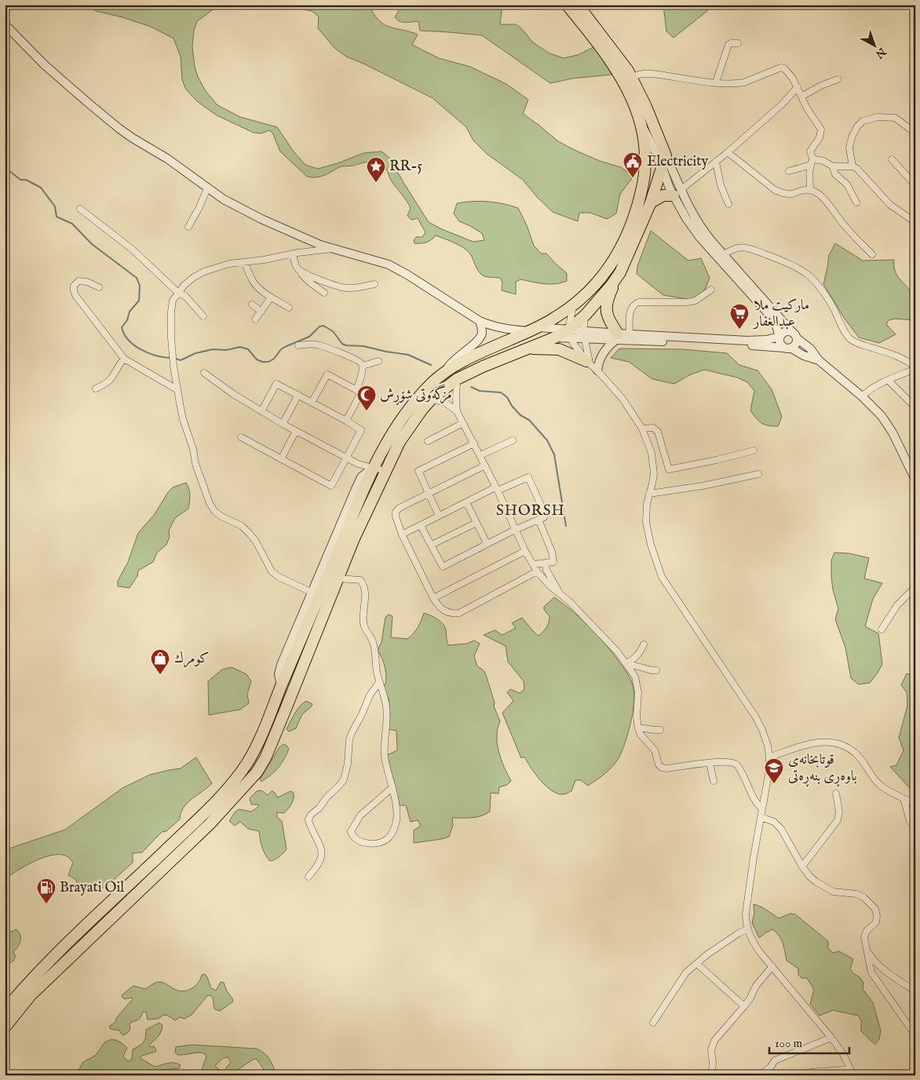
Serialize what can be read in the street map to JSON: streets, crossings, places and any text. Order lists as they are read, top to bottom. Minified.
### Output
{"districts":["SHORSH"],"places":{"public building":["Electricity"],"place":["RR-5"],"supermarket":["ماركيت ملا عبدالغفار"],"mosque":["مزگەوتی شۆڕش"],"shop":["كومرك"],"school or university":["قوتابخانەی باوەڕی بنەڕەتی"],"fuel station":["Brayati Oil"]},"scale_bar":"100 m","north":"bottom right"}
